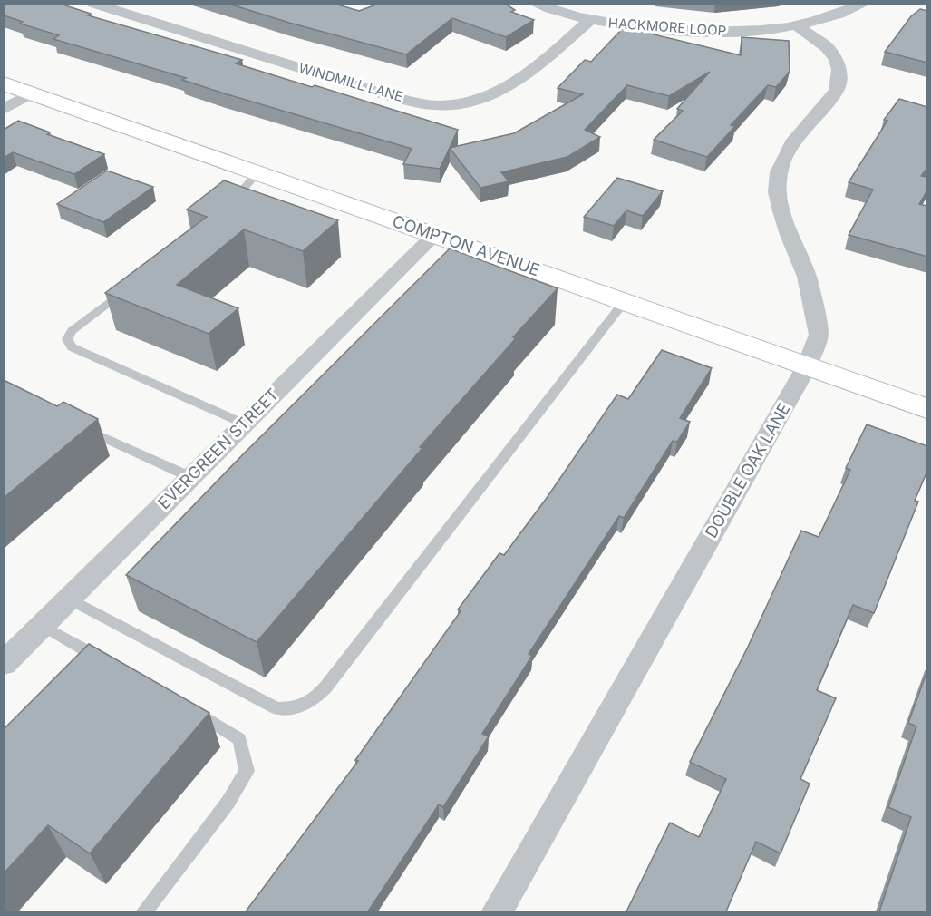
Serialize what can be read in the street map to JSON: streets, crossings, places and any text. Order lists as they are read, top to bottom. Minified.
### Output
{"streets":{"street":["HACKMORE LOOP","WINDMILL LANE","COMPTON AVENUE","EVERGREEN STREET","DOUBLE OAK LANE"]},"crossings":[["HACKMORE LOOP","WINDMILL LANE"],["HACKMORE LOOP","DOUBLE OAK LANE"],["COMPTON AVENUE","EVERGREEN STREET"],["COMPTON AVENUE","DOUBLE OAK LANE"]]}
